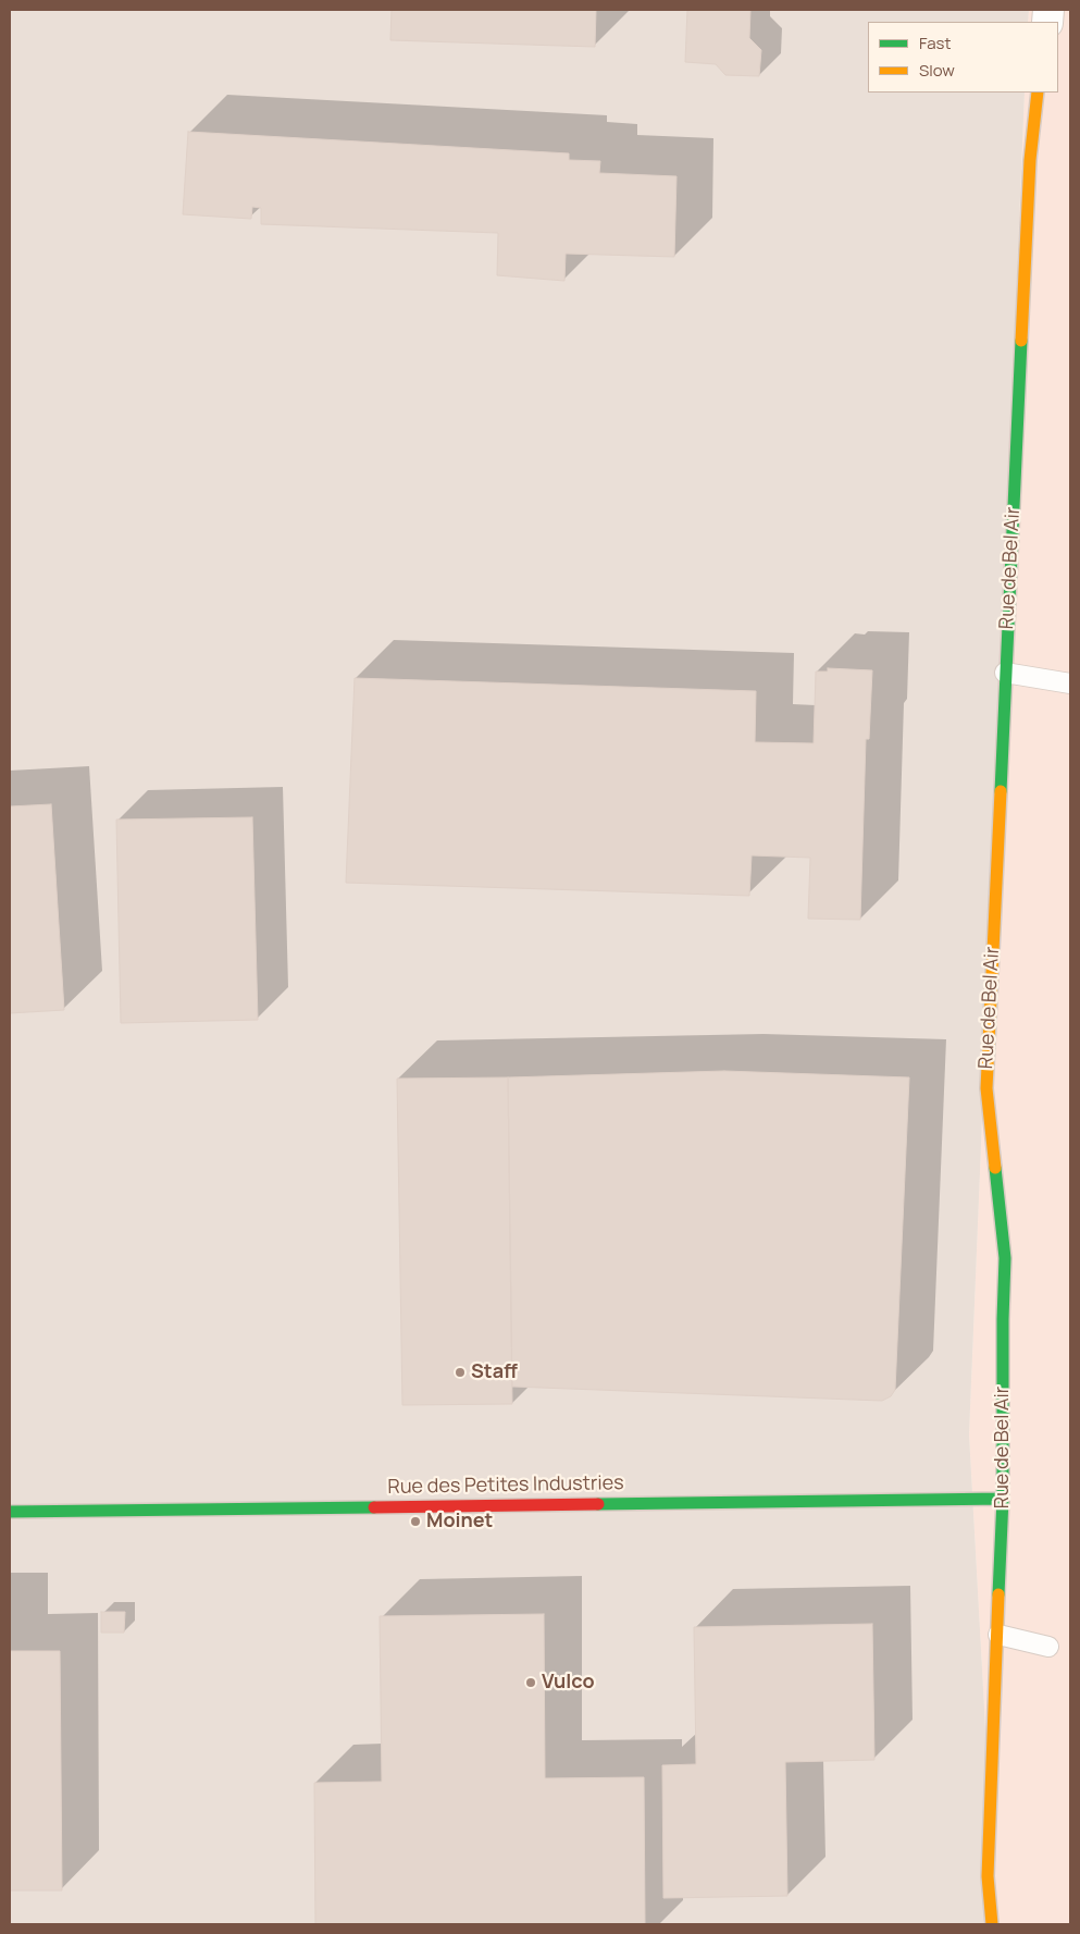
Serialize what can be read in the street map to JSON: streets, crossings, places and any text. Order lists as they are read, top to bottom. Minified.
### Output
{"streets":{"street":["Rue de Bel Air","Rue des Petites Industries"]},"crossings":[["Rue de Bel Air","Rue des Petites Industries"]],"places":["Staff","Moinet","Vulco"],"legend":["Fast","Slow"]}
